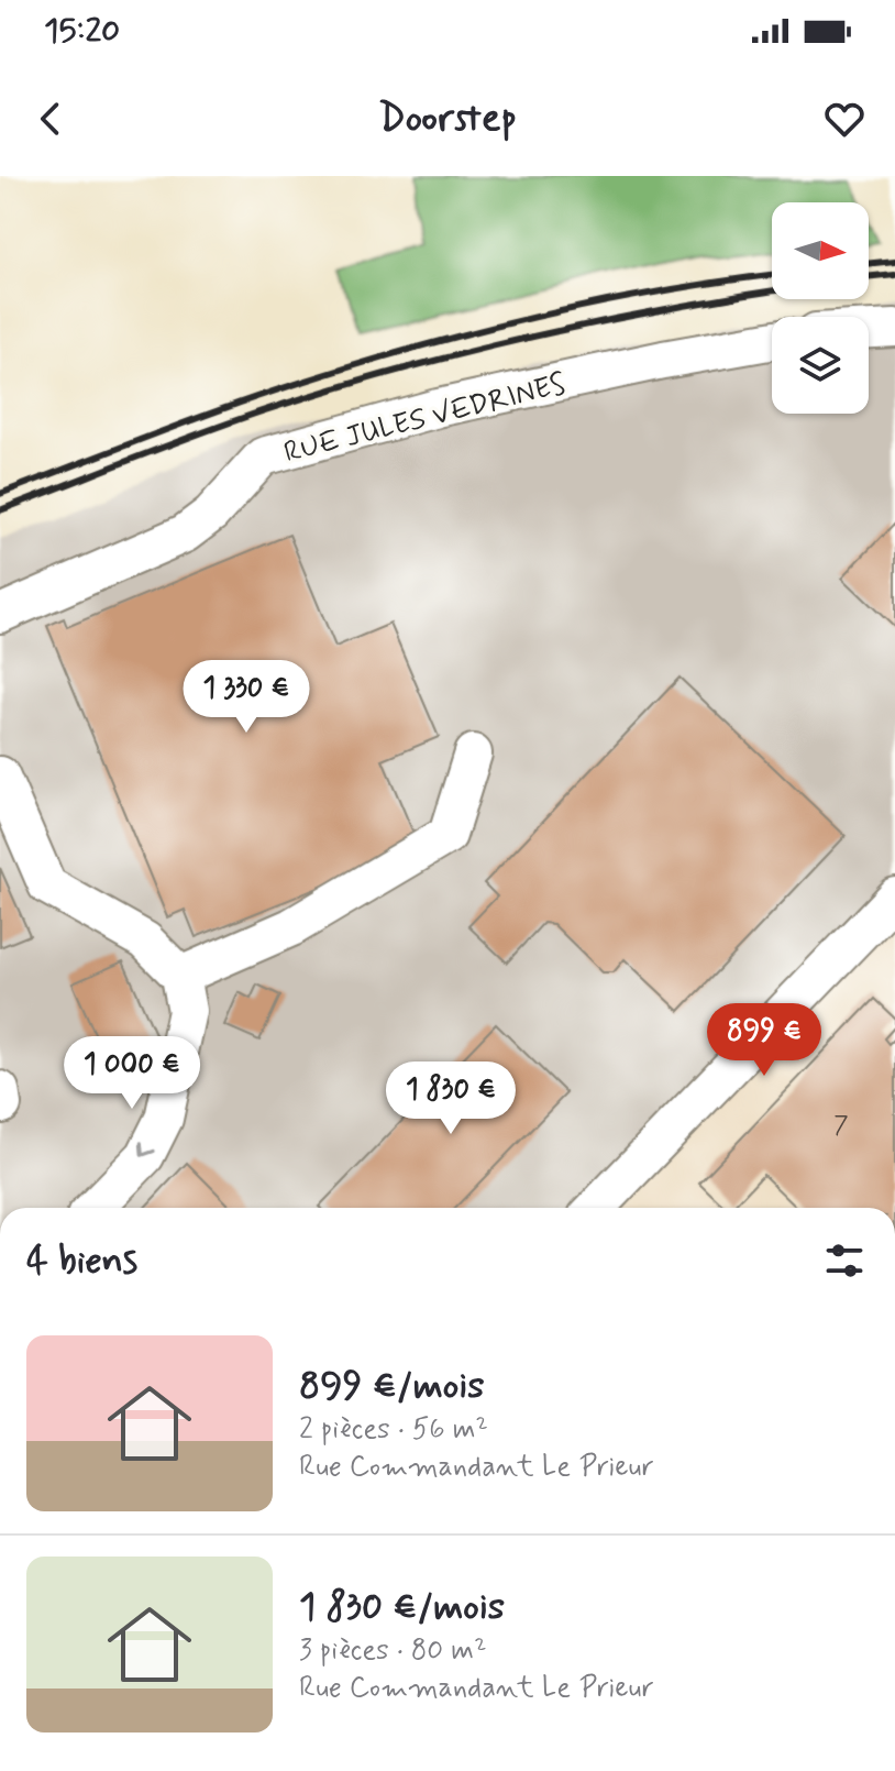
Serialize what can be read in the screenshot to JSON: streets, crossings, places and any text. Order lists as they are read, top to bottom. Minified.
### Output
{"streets":{"street":["RUE JULES VEDRINES"]},"house_numbers":["7"],"north":"right","page":{"status":"15:20","header":"Doorstep","price":["1 330 €","899 €","1 000 €","1 830 €"],"heading":"4 biens","list":[{"name":"899 €/mois","note":"2 pièces · 56 m² · Rue Commandant Le Prieur"},{"name":"1 830 €/mois","note":"3 pièces · 80 m² · Rue Commandant Le Prieur"}]}}
